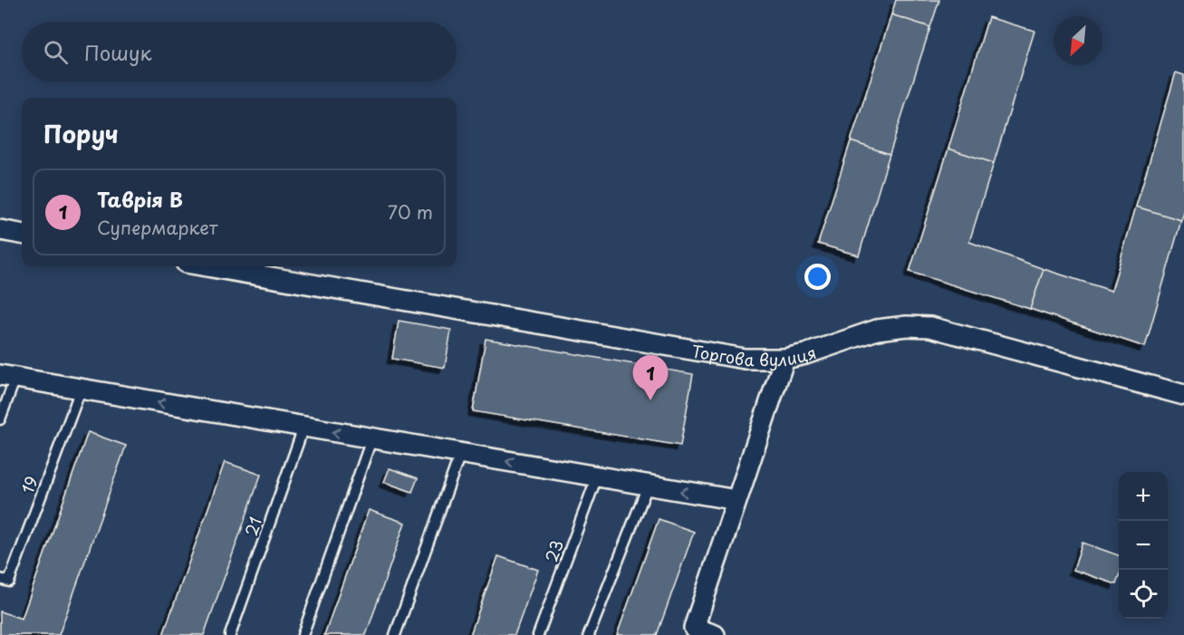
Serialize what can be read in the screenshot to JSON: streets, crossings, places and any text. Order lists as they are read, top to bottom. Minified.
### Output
{"streets":{"street":["Торгова вулиця"],"lane":["19","21","23"]},"north":"bottom left","page":{"search":"Пошук","heading":"Поруч","list":[{"mark":"1","name":"Таврія В","note":"Супермаркет","value":"70 m"}],"pins":"1","map_buttons":["+","−"]}}
